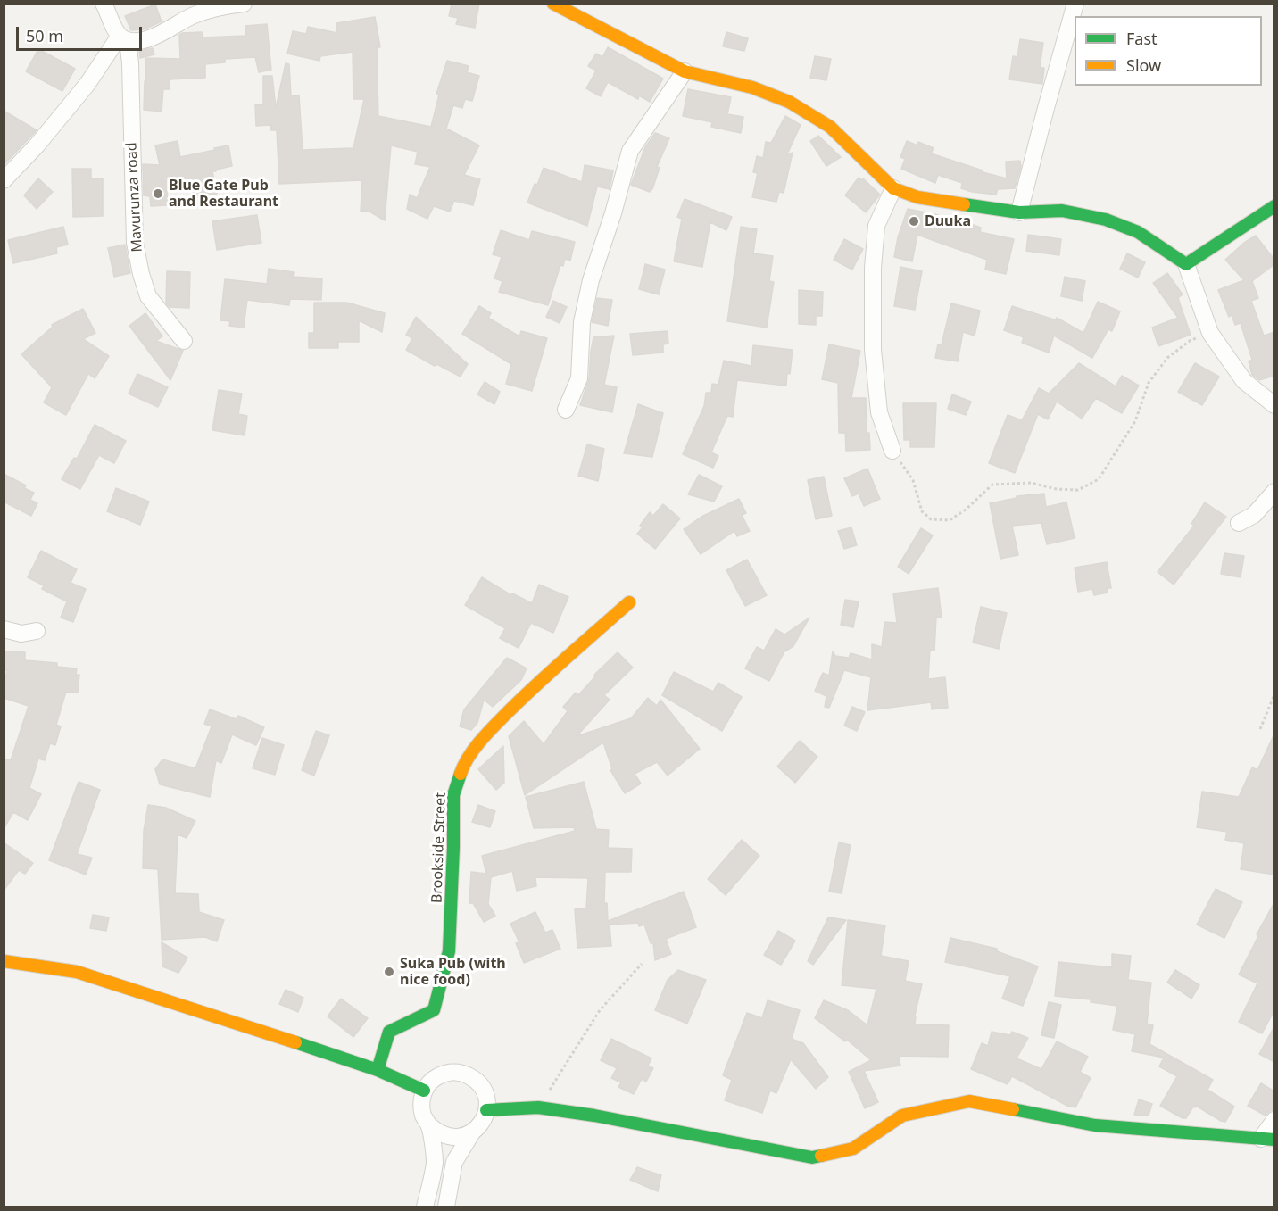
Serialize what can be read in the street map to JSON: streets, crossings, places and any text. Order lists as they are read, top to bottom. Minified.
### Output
{"streets":{"street":["Mavurunza road","Brookside Street"]},"places":["Blue Gate Pub and Restaurant","Duuka","Suka Pub (with nice food)"],"legend":["Fast","Slow"],"scale_bar":"50 m"}
